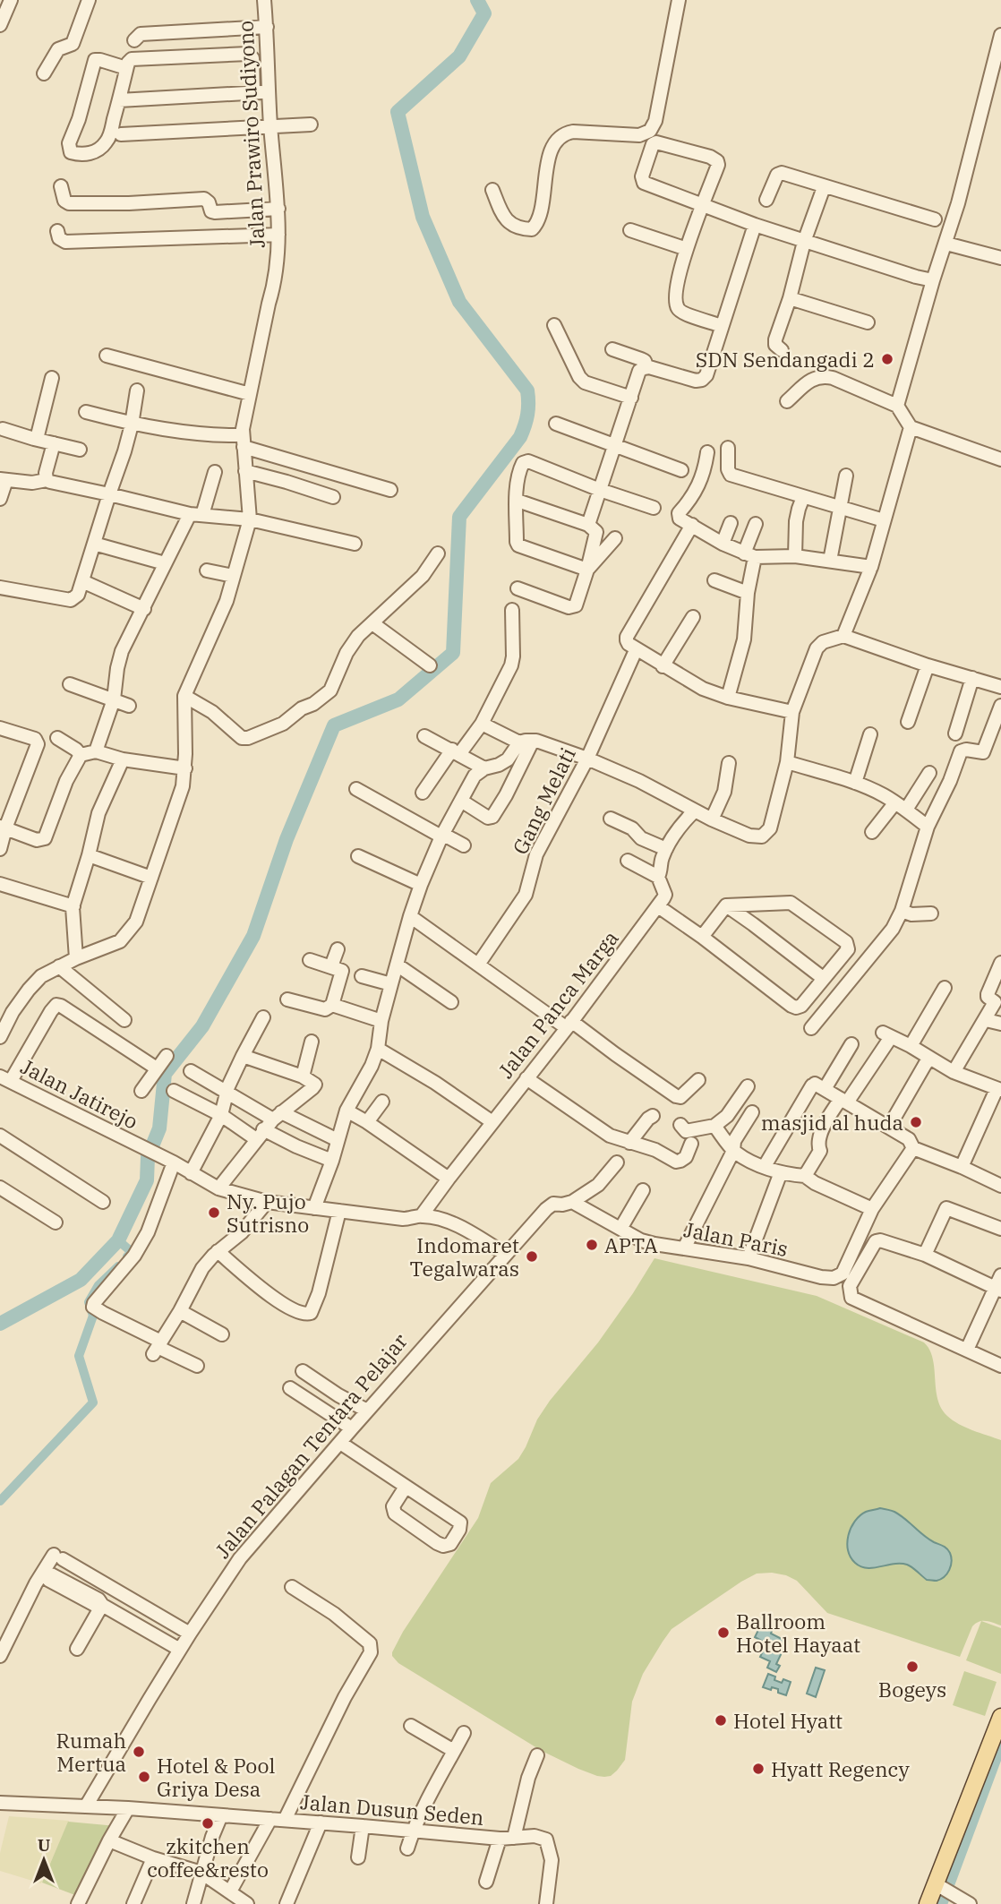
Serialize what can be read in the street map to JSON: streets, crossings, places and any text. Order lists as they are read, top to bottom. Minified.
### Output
{"streets":{"street":["Jalan Prawiro Sudiyono","Gang Melati","Jalan Panca Marga","Jalan Jatirejo","Jalan Paris","Jalan Palagan Tentara Pelajar","Jalan Dusun Seden"]},"crossings":[["Jalan Panca Marga","Jalan Jatirejo"],["Jalan Jatirejo","Jalan Palagan Tentara Pelajar"],["Jalan Palagan Tentara Pelajar","Jalan Dusun Seden"]],"places":["SDN Sendangadi 2","masjid al huda","Ny. Pujo Sutrisno","APTA","Indomaret Tegalwaras","Ballroom Hotel Hayaat","Bogeys","Hotel Hyatt","Rumah Mertua","Hyatt Regency","Hotel & Pool Griya Desa","zkitchen coffee&resto"],"north":"top"}
